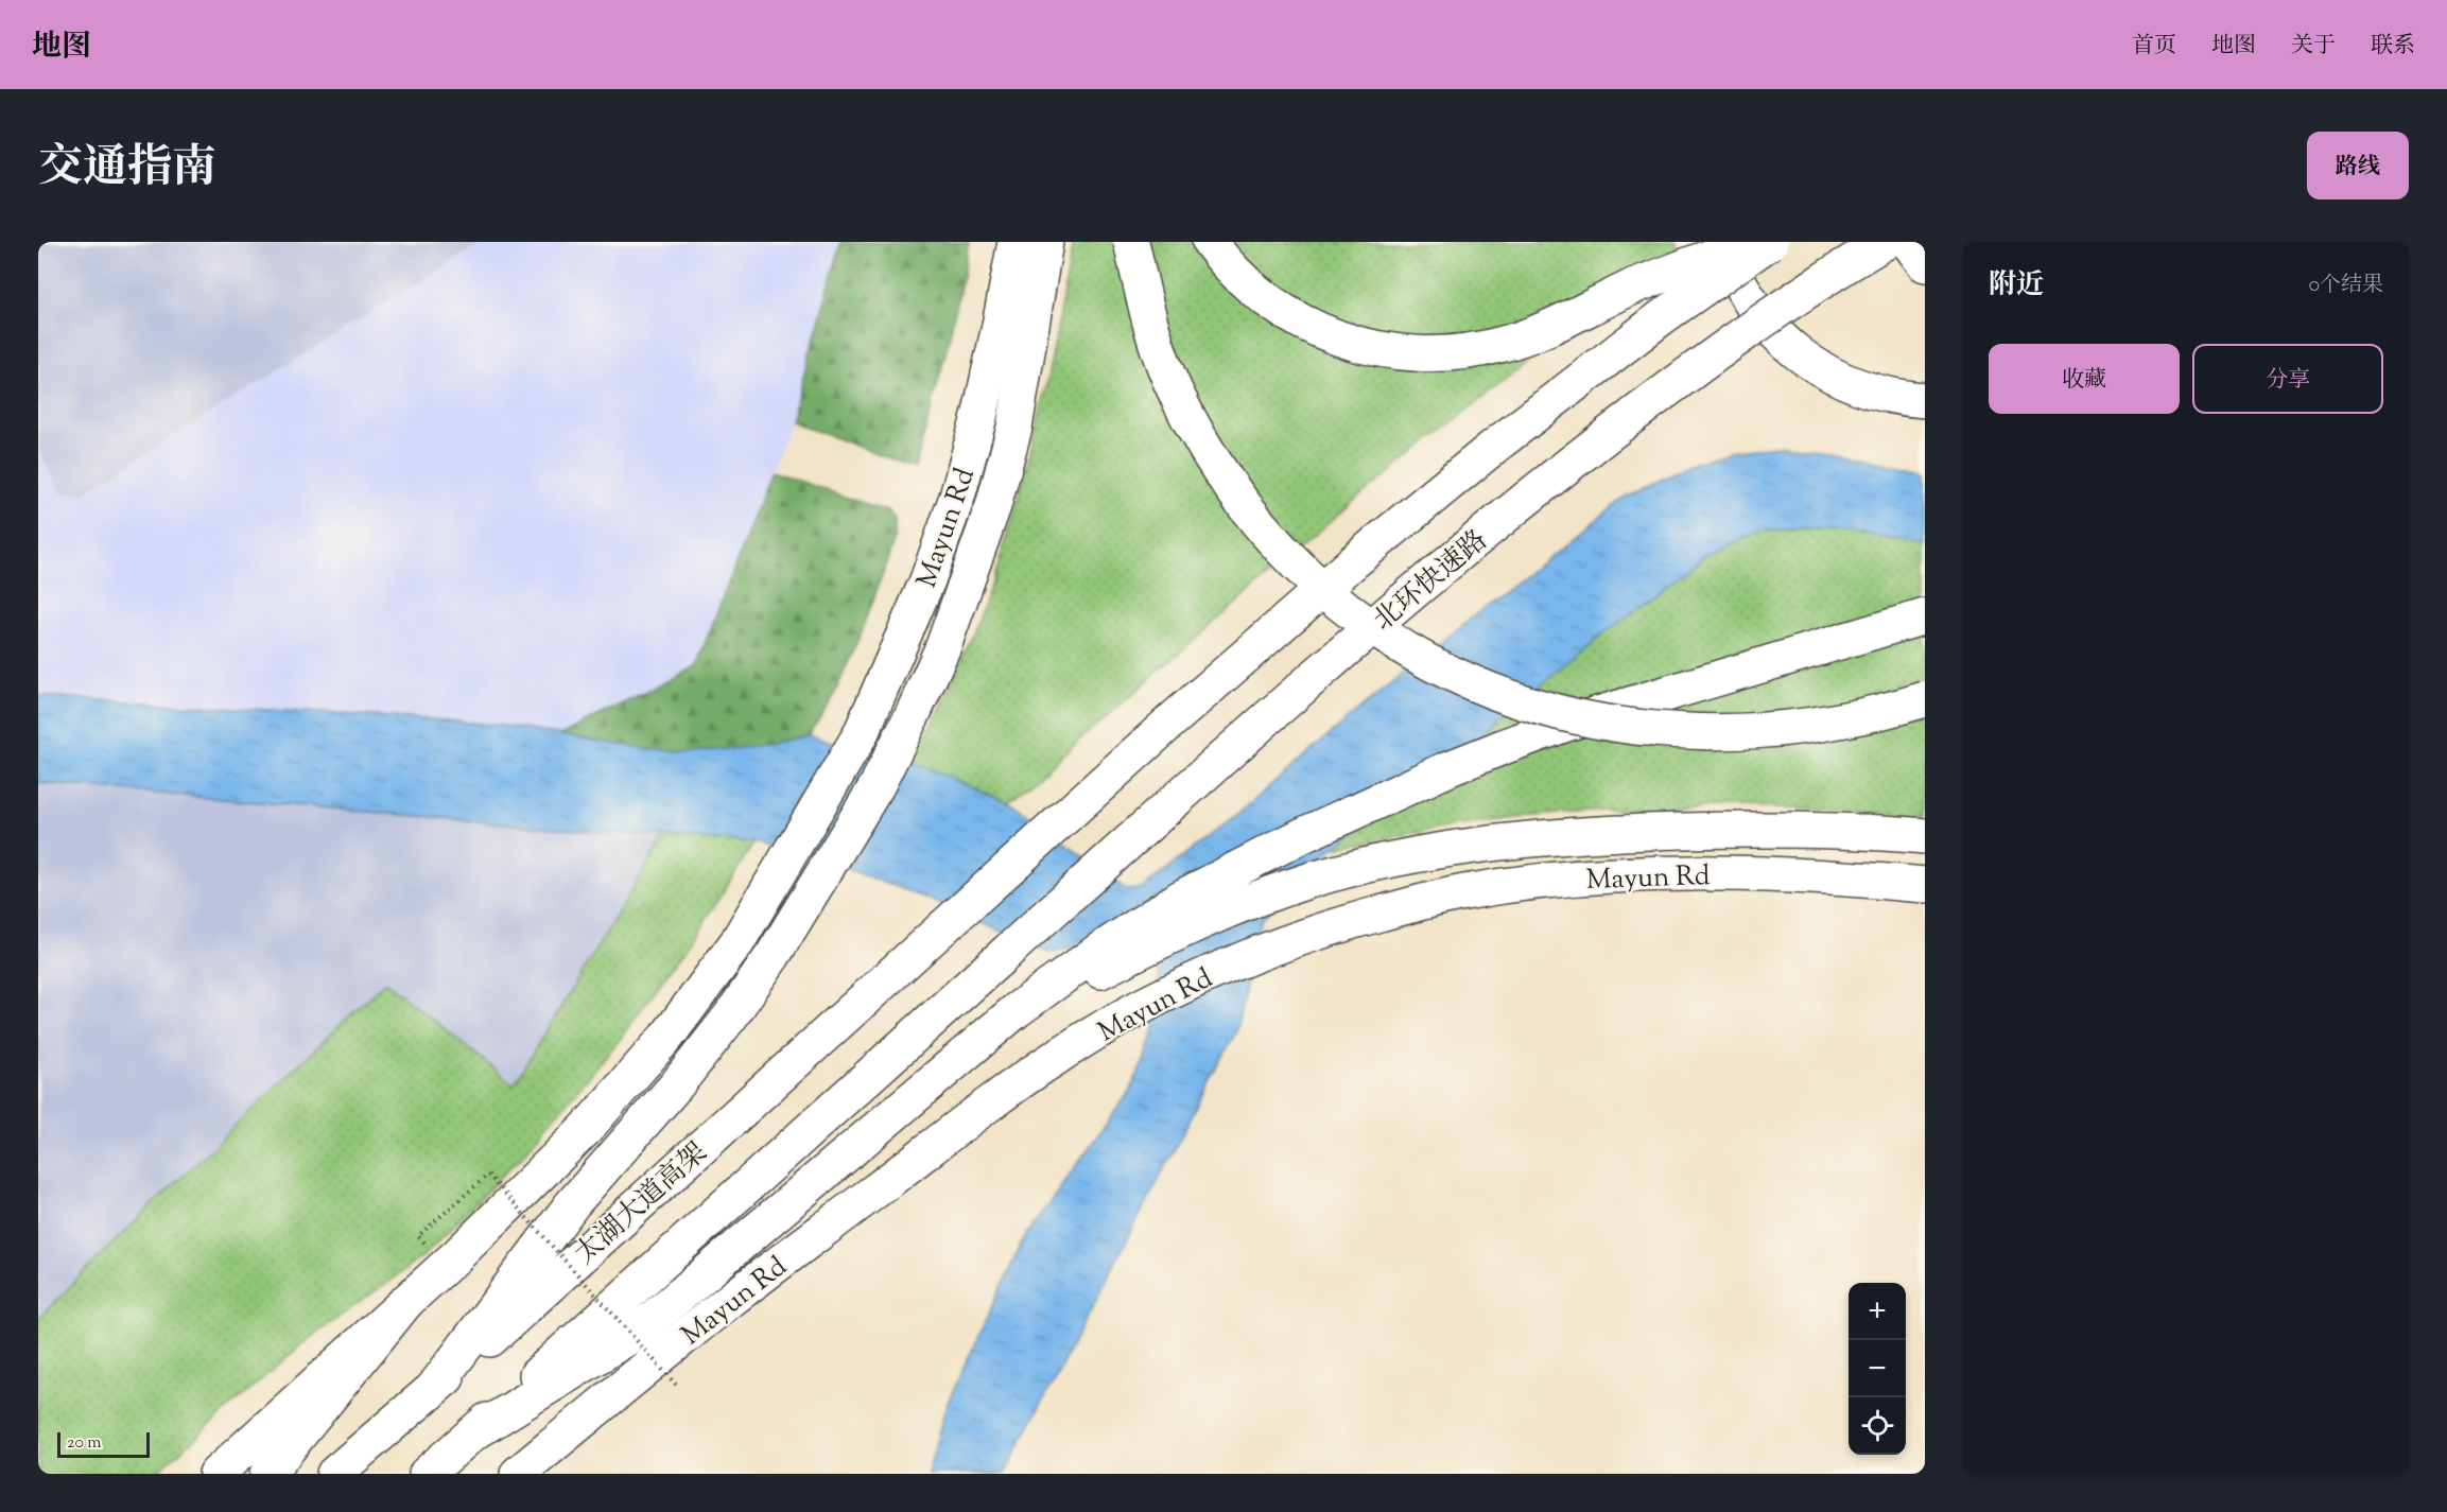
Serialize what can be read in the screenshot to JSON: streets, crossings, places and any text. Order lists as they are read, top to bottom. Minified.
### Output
{"streets":{"main road":["Mayun Rd","北环快速路","太湖大道高架"]},"scale_bar":"20 m","page":{"header":"地图","nav":["首页","地图","关于","联系"],"title":"交通指南","buttons":["路线",["收藏","分享"]],"heading":["附近","0个结果"],"map_buttons":["+","−"],"scale":"20 m"}}
